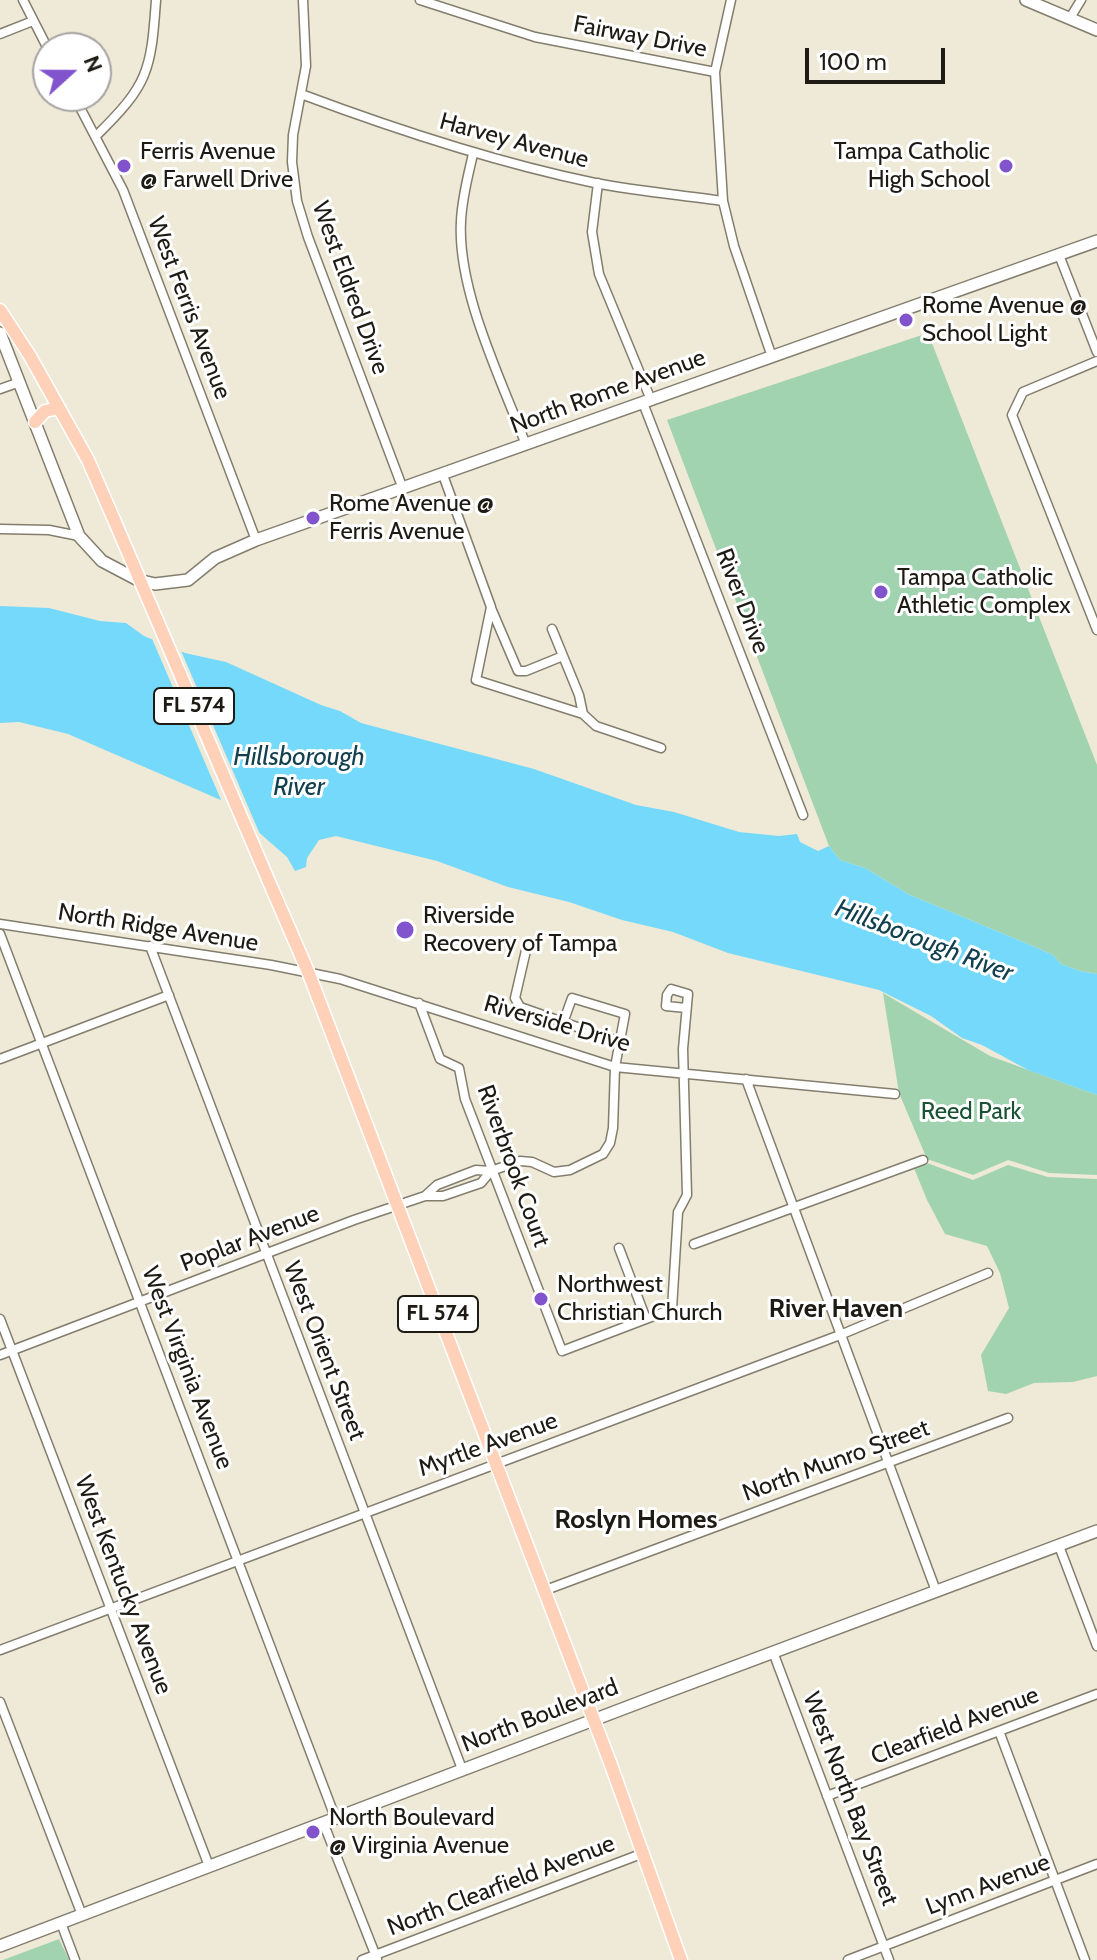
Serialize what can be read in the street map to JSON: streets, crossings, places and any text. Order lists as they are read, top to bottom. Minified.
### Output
{"streets":{"main road":["FL 574"],"street":["Fairway Drive","Harvey Avenue","West Eldred Drive","West Ferris Avenue","North Rome Avenue","River Drive","North Ridge Avenue","Riverside Drive","Riverbrook Court","Poplar Avenue","West Orient Street","West Virginia Avenue","Myrtle Avenue","North Munro Street","West Kentucky Avenue","North Boulevard","Clearfield Avenue","West North Bay Street","Lynn Avenue","North Clearfield Avenue"]},"crossings":[["Harvey Avenue","West Eldred Drive"],["Harvey Avenue","River Drive"],["West Eldred Drive","North Rome Avenue"],["West Ferris Avenue","North Rome Avenue"],["North Rome Avenue","River Drive"],["FL 574","North Ridge Avenue"],["FL 574","Riverside Drive"],["FL 574","Poplar Avenue"],["FL 574","Myrtle Avenue"],["FL 574","North Munro Street"],["FL 574","North Boulevard"],["FL 574","North Clearfield Avenue"],["North Ridge Avenue","Riverside Drive"],["North Ridge Avenue","West Orient Street"],["Riverside Drive","Riverbrook Court"],["Riverside Drive","Poplar Avenue"],["Riverbrook Court","Poplar Avenue"],["Poplar Avenue","West Orient Street"],["Poplar Avenue","West Virginia Avenue"],["Poplar Avenue","West Kentucky Avenue"],["West Orient Street","Myrtle Avenue"],["West Orient Street","North Boulevard"],["West Virginia Avenue","Myrtle Avenue"],["West Virginia Avenue","North Boulevard"],["West Virginia Avenue","North Clearfield Avenue"],["Myrtle Avenue","West Kentucky Avenue"],["West Kentucky Avenue","North Boulevard"],["North Boulevard","West North Bay Street"],["Clearfield Avenue","West North Bay Street"],["West North Bay Street","Lynn Avenue"]],"districts":["River Haven","Roslyn Homes"],"water":["Hillsborough River"],"parks":["Reed Park"],"places":["Ferris Avenue @ Farwell Drive","Tampa Catholic High School","Rome Avenue @ School Light","Rome Avenue @ Ferris Avenue","Tampa Catholic Athletic Complex","Riverside Recovery of Tampa","Northwest Christian Church","North Boulevard @ Virginia Avenue"],"scale_bar":"100 m","north":"right"}
